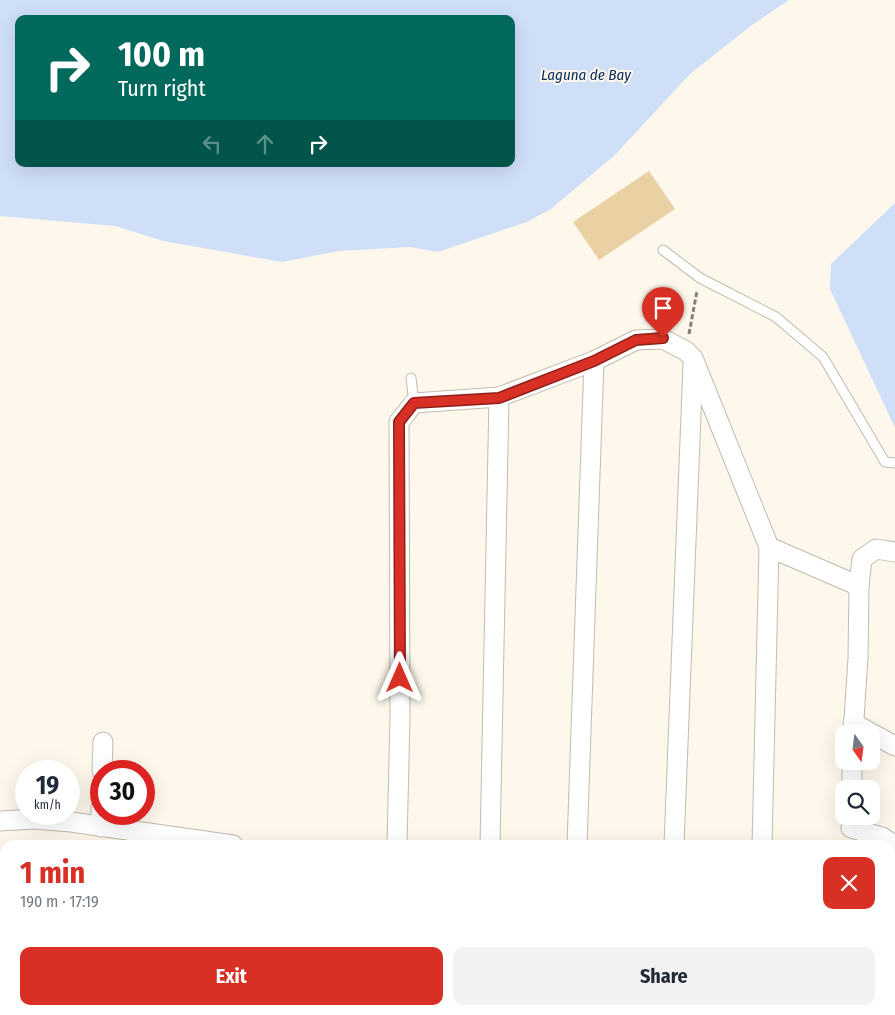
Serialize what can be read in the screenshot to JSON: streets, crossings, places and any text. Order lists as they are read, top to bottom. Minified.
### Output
{"water":["Laguna de Bay"],"north":"bottom","page":{"turn":["100 m","Turn right"],"speed":"19 km/h","limit":"30","heading":["1 min","190 m · 17:19"],"buttons":["Exit","Share"]}}
